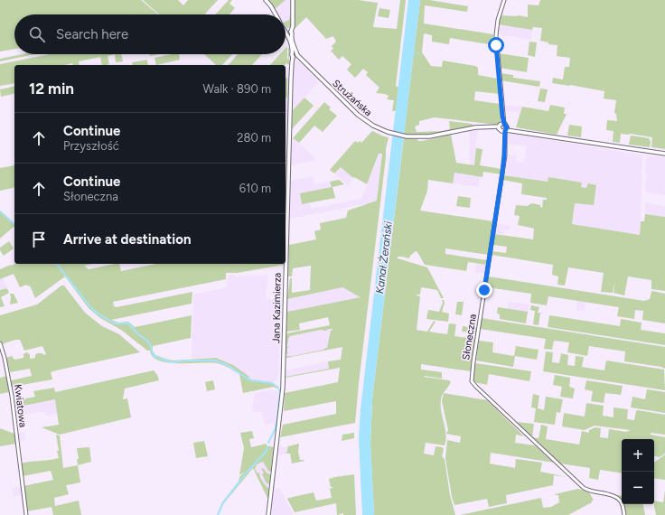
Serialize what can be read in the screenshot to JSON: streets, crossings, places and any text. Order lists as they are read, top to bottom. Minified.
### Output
{"streets":{"main road":["Strużańska","Jana Kazimierza"],"street":["Słoneczna","Kwiatowa"]},"crossings":[["Strużańska","Jana Kazimierza"]],"water":["Kanał Żerański"],"page":{"search":"Search here","heading":["12 min","Walk · 890 m"],"list":[["Continue","Przyszłość","280 m"],["Continue","Słoneczna","610 m"],"Arrive at destination"],"map_buttons":["+","−"]}}
